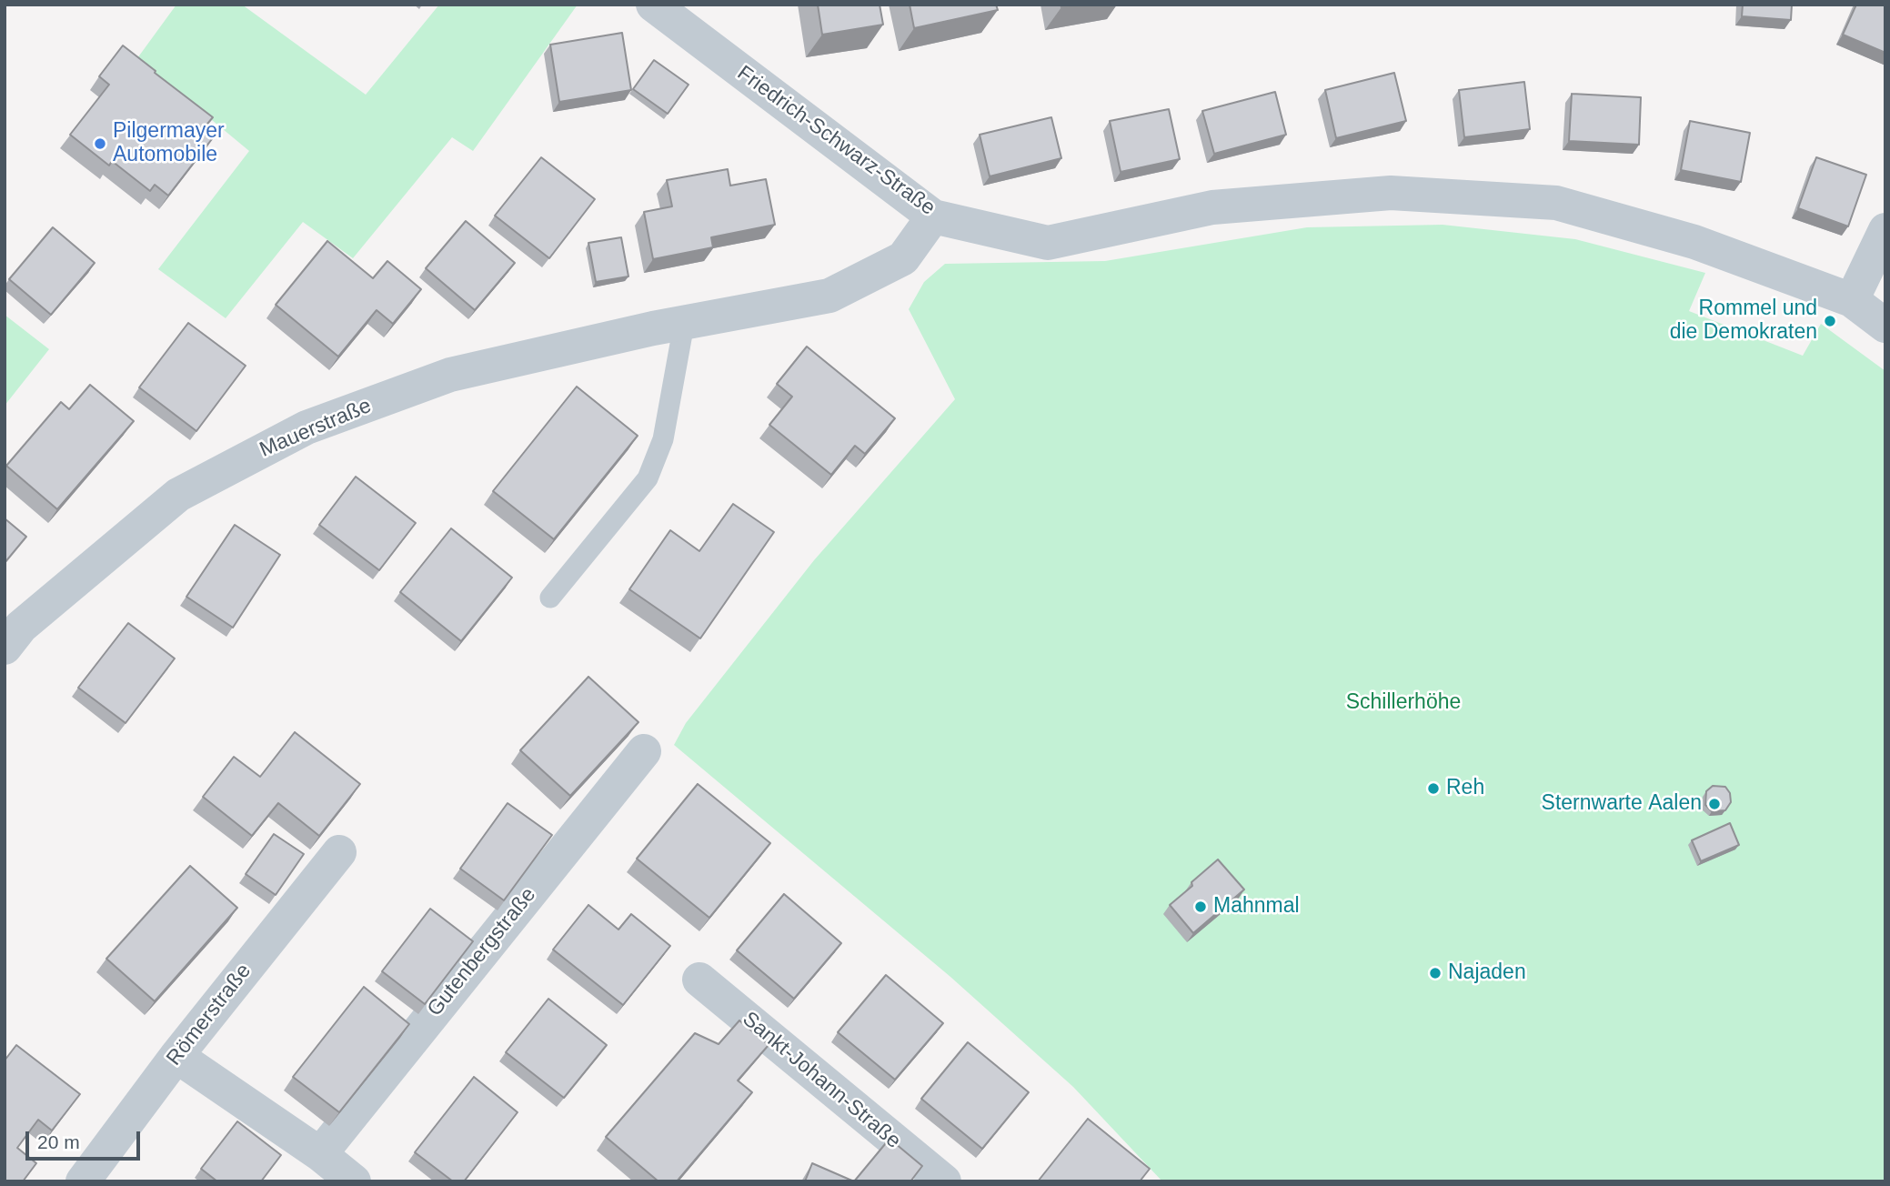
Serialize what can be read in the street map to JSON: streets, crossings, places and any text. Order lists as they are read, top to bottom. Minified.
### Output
{"streets":{"street":["Friedrich-Schwarz-Straße","Mauerstraße","Gutenbergstraße","Römerstraße","Sankt-Johann-Straße"]},"crossings":[["Friedrich-Schwarz-Straße","Mauerstraße"]],"parks":["Schillerhöhe"],"places":["Pilgermayer Automobile","Rommel und die Demokraten","Reh","Sternwarte Aalen","Mahnmal","Najaden"],"scale_bar":"20 m"}
